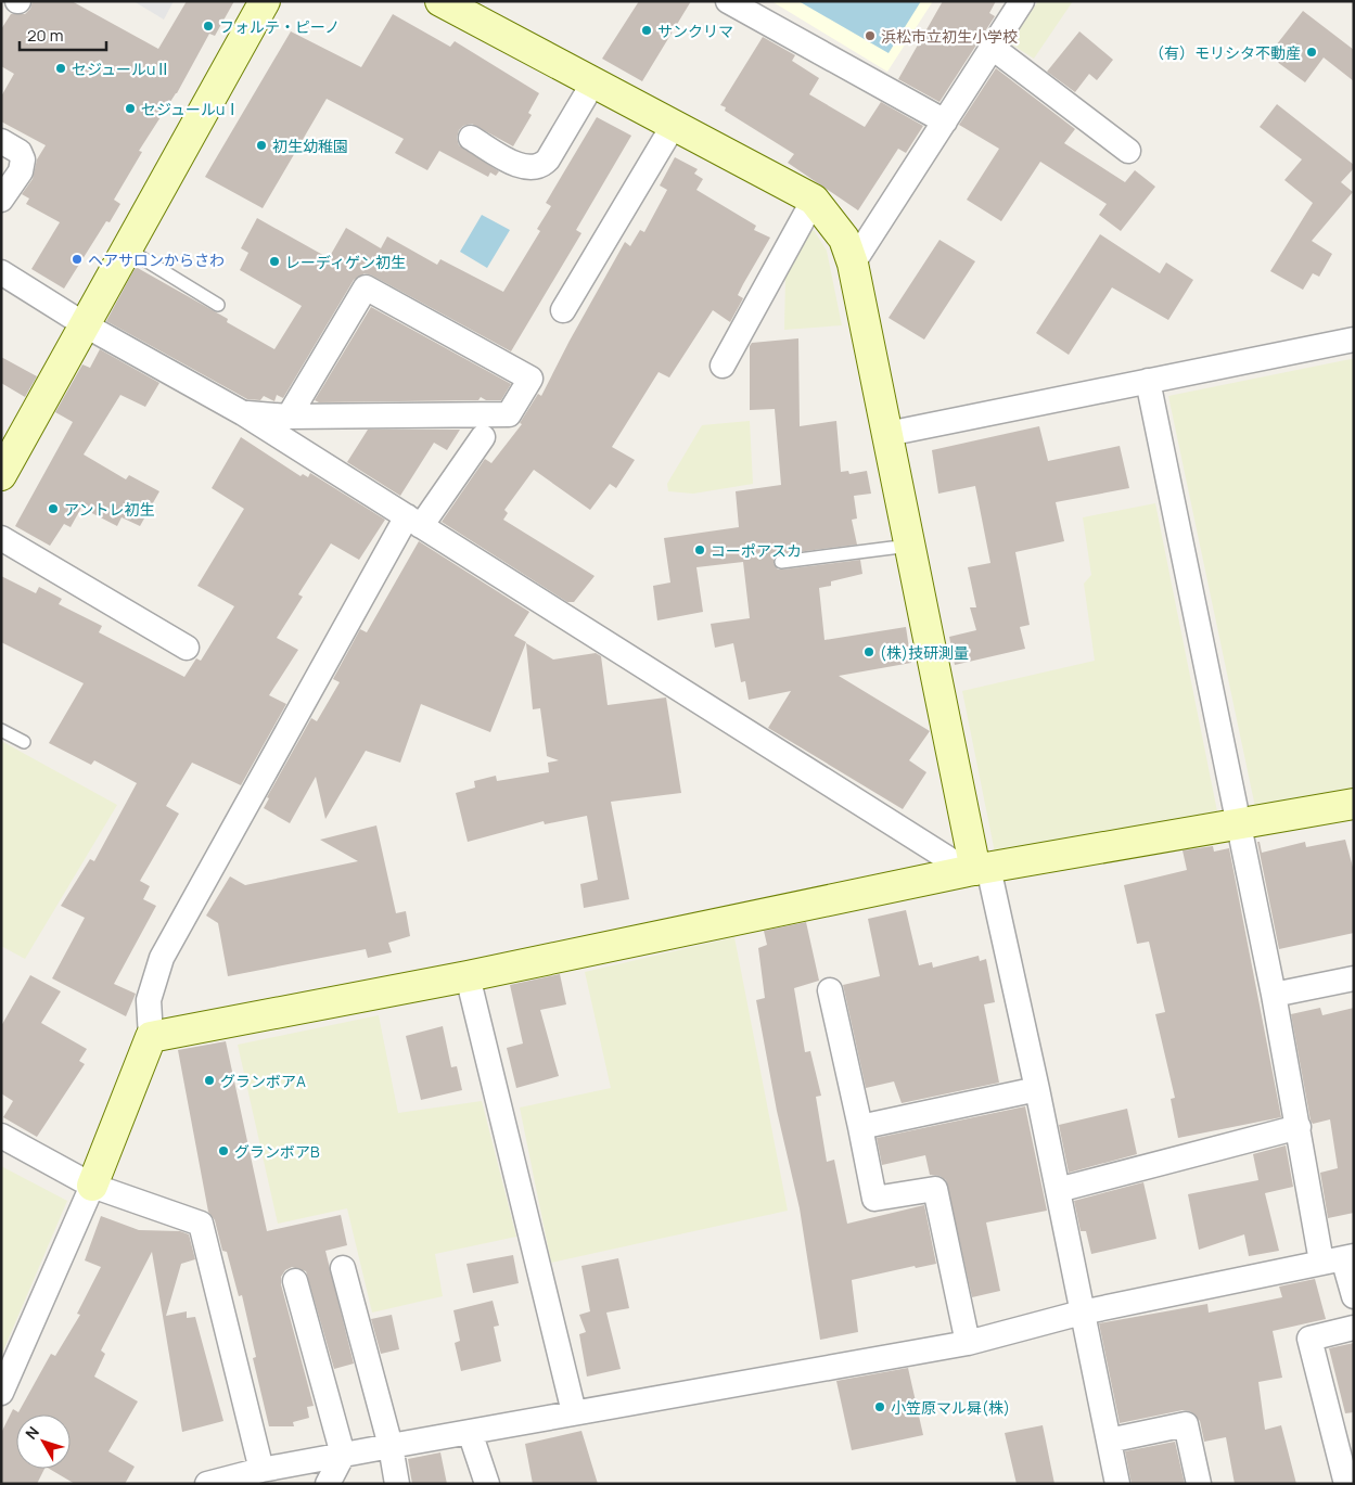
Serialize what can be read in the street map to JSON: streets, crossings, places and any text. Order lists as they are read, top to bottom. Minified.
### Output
{"places":["フォルテ・ピーノ","サンクリマ","浜松市立初生小学校","（有）モリシタ不動産","セジュールuⅡ","セジュールuⅠ","初生幼稚園","ヘアサロンからさわ","レーディゲン初生","アントレ初生","コーポアスカ","(株)技研測量","グランボアA","グランボアB","小笠原マル曻(株)"],"scale_bar":"20 m","north":"top left"}
